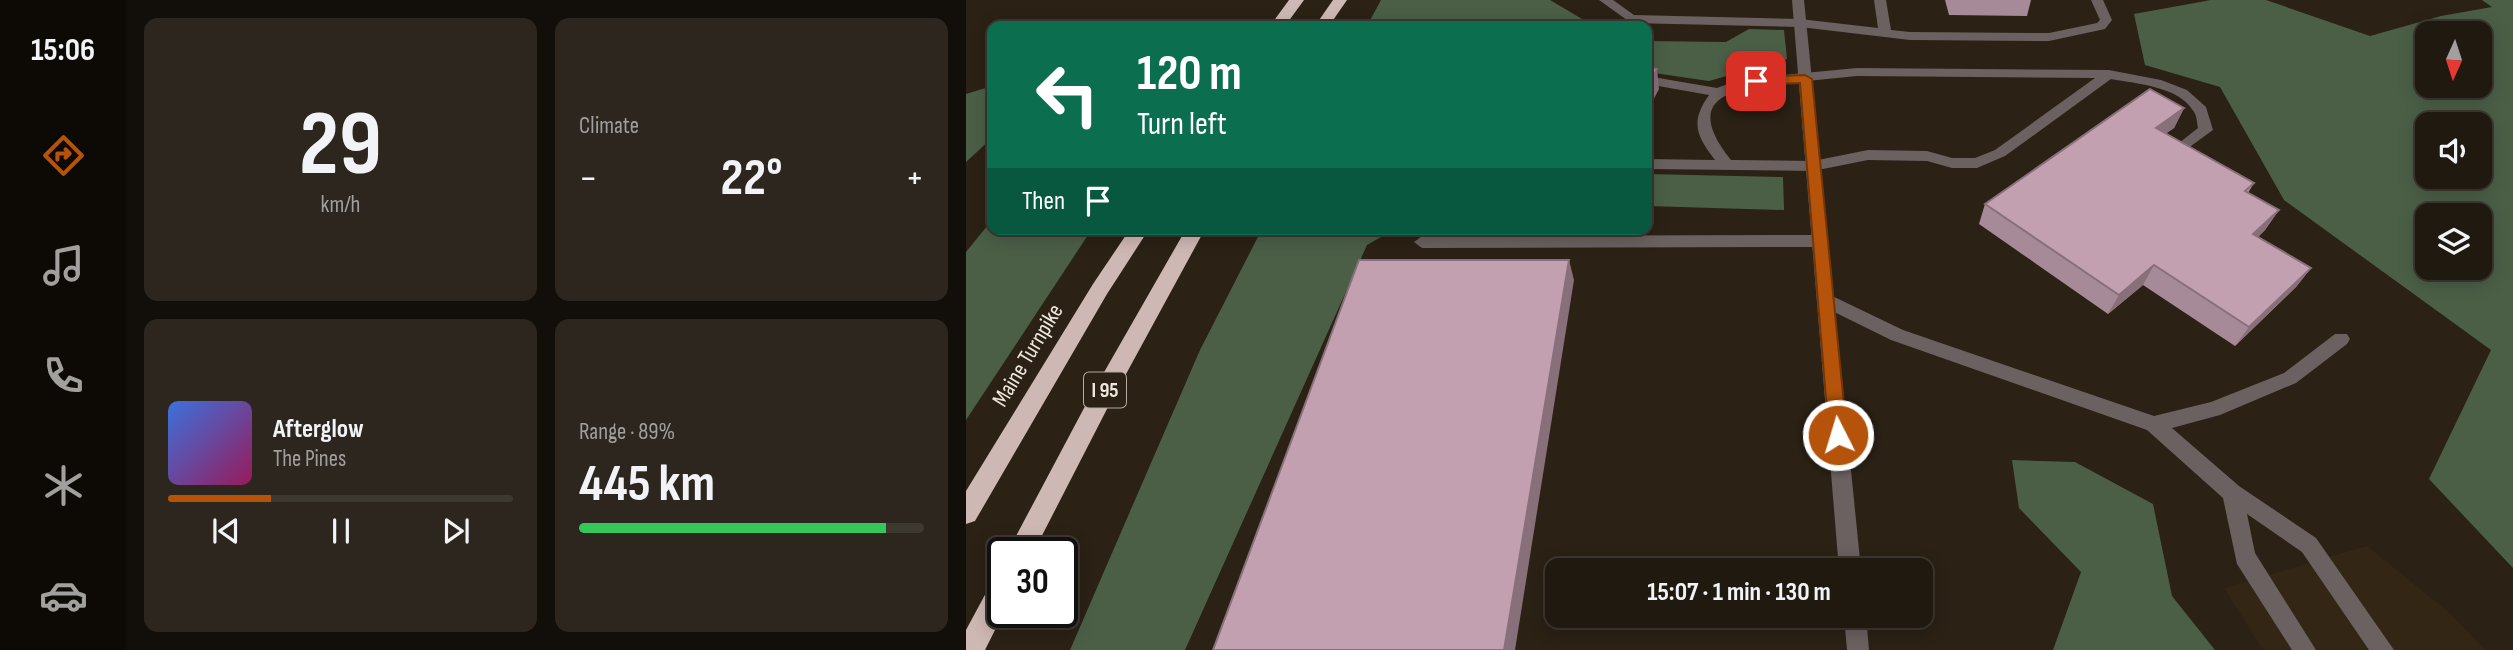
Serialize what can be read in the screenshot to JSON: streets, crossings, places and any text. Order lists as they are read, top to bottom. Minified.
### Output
{"streets":{"highway":["Maine Turnpike","I 95"]},"north":"bottom","page":{"tabs":"15:06","tile":[["29","km/h"],"Climate",["Range · 89%","445 km"]],"turn":["120 m","Turn left"],"heat":["−","22°","+"],"then":"Then","song":["Afterglow","The Pines"],"limit":"30","trip":"15:07 · 1 min · 130 m"}}
